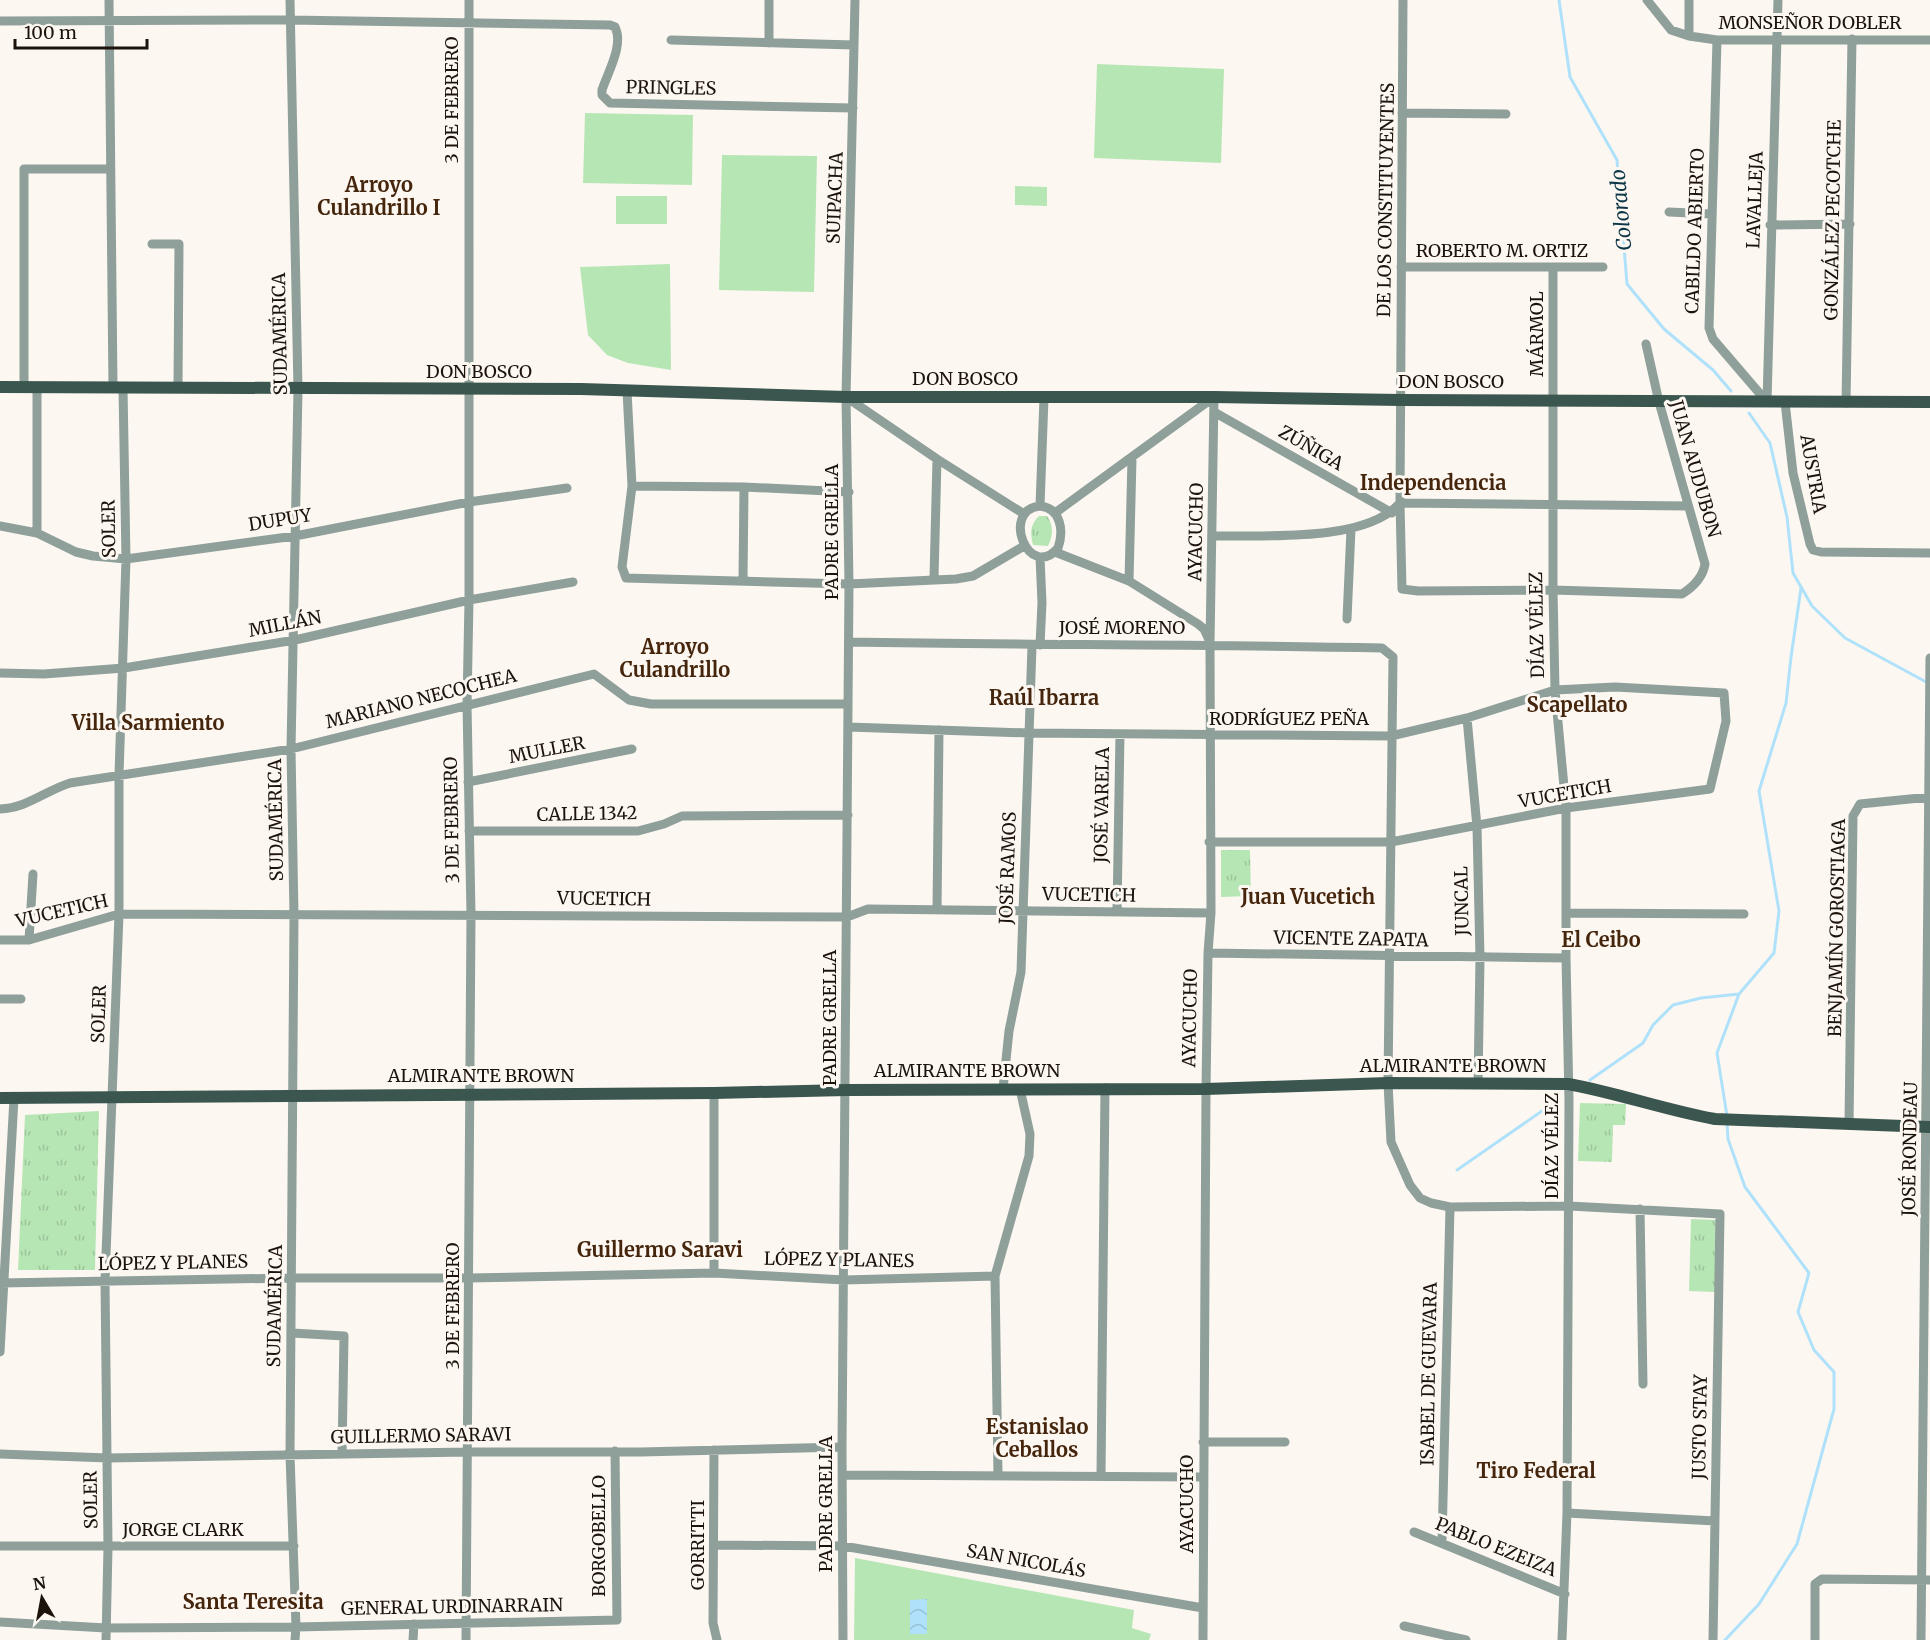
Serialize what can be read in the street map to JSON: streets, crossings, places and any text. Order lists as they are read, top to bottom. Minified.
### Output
{"streets":{"main road":["DON BOSCO","ALMIRANTE BROWN"],"street":["MONSEÑOR DOBLER","PRINGLES","3 DE FEBRERO","SUIPACHA","DE LOS CONSTITUYENTES","LAVALLEJA","GONZÁLEZ PECOTCHE","CABILDO ABIERTO","ROBERTO M. ORTIZ","SUDAMÉRICA","MÁRMOL","ZÚÑIGA","JUAN AUDUBON","AUSTRIA","DUPUY","SOLER","PADRE GRELLA","AYACUCHO","MILLÁN","DÍAZ VÉLEZ","JOSÉ MORENO","MARIANO NECOCHEA","RODRÍGUEZ PEÑA","MULLER","VUCETICH","JOSÉ VARELA","CALLE 1342","JOSÉ RAMOS","JUNCAL","BENJAMÍN GOROSTIAGA","VICENTE ZAPATA","JOSÉ RONDEAU","LÓPEZ Y PLANES","ISABEL DE GUEVARA","JUSTO STAY","GUILLERMO SARAVI","JORGE CLARK","BORGOBELLO","GORRITTI","PABLO EZEIZA","SAN NICOLÁS","GENERAL URDINARRAIN"]},"crossings":[["MONSEÑOR DOBLER","LAVALLEJA"],["MONSEÑOR DOBLER","GONZÁLEZ PECOTCHE"],["MONSEÑOR DOBLER","CABILDO ABIERTO"],["PRINGLES","3 DE FEBRERO"],["PRINGLES","SUIPACHA"],["PRINGLES","SUDAMÉRICA"],["PRINGLES","SOLER"],["3 DE FEBRERO","DON BOSCO"],["3 DE FEBRERO","DUPUY"],["3 DE FEBRERO","MILLÁN"],["3 DE FEBRERO","MARIANO NECOCHEA"],["3 DE FEBRERO","MULLER"],["3 DE FEBRERO","VUCETICH"],["3 DE FEBRERO","CALLE 1342"],["3 DE FEBRERO","ALMIRANTE BROWN"],["3 DE FEBRERO","LÓPEZ Y PLANES"],["3 DE FEBRERO","GUILLERMO SARAVI"],["3 DE FEBRERO","GENERAL URDINARRAIN"],["SUIPACHA","DON BOSCO"],["SUIPACHA","PADRE GRELLA"],["DE LOS CONSTITUYENTES","ROBERTO M. ORTIZ"],["DE LOS CONSTITUYENTES","DON BOSCO"],["DE LOS CONSTITUYENTES","JUAN AUDUBON"],["DE LOS CONSTITUYENTES","DÍAZ VÉLEZ"],["LAVALLEJA","CABILDO ABIERTO"],["LAVALLEJA","DON BOSCO"],["GONZÁLEZ PECOTCHE","DON BOSCO"],["CABILDO ABIERTO","DON BOSCO"],["ROBERTO M. ORTIZ","MÁRMOL"],["SUDAMÉRICA","DON BOSCO"],["SUDAMÉRICA","DUPUY"],["SUDAMÉRICA","MILLÁN"],["SUDAMÉRICA","MARIANO NECOCHEA"],["SUDAMÉRICA","VUCETICH"],["SUDAMÉRICA","ALMIRANTE BROWN"],["SUDAMÉRICA","LÓPEZ Y PLANES"],["SUDAMÉRICA","GUILLERMO SARAVI"],["SUDAMÉRICA","JORGE CLARK"],["SUDAMÉRICA","GENERAL URDINARRAIN"],["MÁRMOL","DON BOSCO"],["MÁRMOL","DÍAZ VÉLEZ"],["DON BOSCO","JUAN AUDUBON"],["DON BOSCO","AUSTRIA"],["DON BOSCO","SOLER"],["DON BOSCO","PADRE GRELLA"],["DON BOSCO","AYACUCHO"],["DON BOSCO","DÍAZ VÉLEZ"],["ZÚÑIGA","AYACUCHO"],["JUAN AUDUBON","DÍAZ VÉLEZ"],["DUPUY","SOLER"],["SOLER","MILLÁN"],["SOLER","MARIANO NECOCHEA"],["SOLER","VUCETICH"],["SOLER","ALMIRANTE BROWN"],["SOLER","LÓPEZ Y PLANES"],["SOLER","GUILLERMO SARAVI"],["SOLER","JORGE CLARK"],["SOLER","GENERAL URDINARRAIN"],["PADRE GRELLA","JOSÉ MORENO"],["PADRE GRELLA","MARIANO NECOCHEA"],["PADRE GRELLA","RODRÍGUEZ PEÑA"],["PADRE GRELLA","VUCETICH"],["PADRE GRELLA","CALLE 1342"],["PADRE GRELLA","ALMIRANTE BROWN"],["PADRE GRELLA","LÓPEZ Y PLANES"],["PADRE GRELLA","GUILLERMO SARAVI"],["PADRE GRELLA","SAN NICOLÁS"],["AYACUCHO","JOSÉ MORENO"],["AYACUCHO","RODRÍGUEZ PEÑA"],["AYACUCHO","VUCETICH"],["AYACUCHO","VICENTE ZAPATA"],["AYACUCHO","ALMIRANTE BROWN"],["AYACUCHO","SAN NICOLÁS"],["DÍAZ VÉLEZ","RODRÍGUEZ PEÑA"],["DÍAZ VÉLEZ","VUCETICH"],["DÍAZ VÉLEZ","VICENTE ZAPATA"],["DÍAZ VÉLEZ","ALMIRANTE BROWN"],["DÍAZ VÉLEZ","PABLO EZEIZA"],["JOSÉ MORENO","RODRÍGUEZ PEÑA"],["JOSÉ MORENO","JOSÉ RAMOS"],["RODRÍGUEZ PEÑA","VUCETICH"],["RODRÍGUEZ PEÑA","JOSÉ VARELA"],["RODRÍGUEZ PEÑA","JOSÉ RAMOS"],["RODRÍGUEZ PEÑA","JUNCAL"],["VUCETICH","JOSÉ VARELA"],["VUCETICH","JOSÉ RAMOS"],["VUCETICH","JUNCAL"],["JOSÉ RAMOS","ALMIRANTE BROWN"],["JUNCAL","VICENTE ZAPATA"],["JUNCAL","ALMIRANTE BROWN"],["BENJAMÍN GOROSTIAGA","ALMIRANTE BROWN"],["BENJAMÍN GOROSTIAGA","JOSÉ RONDEAU"],["ALMIRANTE BROWN","JOSÉ RONDEAU"],["ISABEL DE GUEVARA","PABLO EZEIZA"],["GUILLERMO SARAVI","BORGOBELLO"],["GUILLERMO SARAVI","GORRITTI"],["BORGOBELLO","GENERAL URDINARRAIN"],["GORRITTI","SAN NICOLÁS"]],"districts":["Arroyo Culandrillo I","Independencia","Arroyo Culandrillo","Raúl Ibarra","Scapellato","Villa Sarmiento","Juan Vucetich","El Ceibo","Guillermo Saravi","Estanislao Ceballos","Tiro Federal","Santa Teresita"],"water":["Colorado"],"scale_bar":"100 m","north":"top"}
